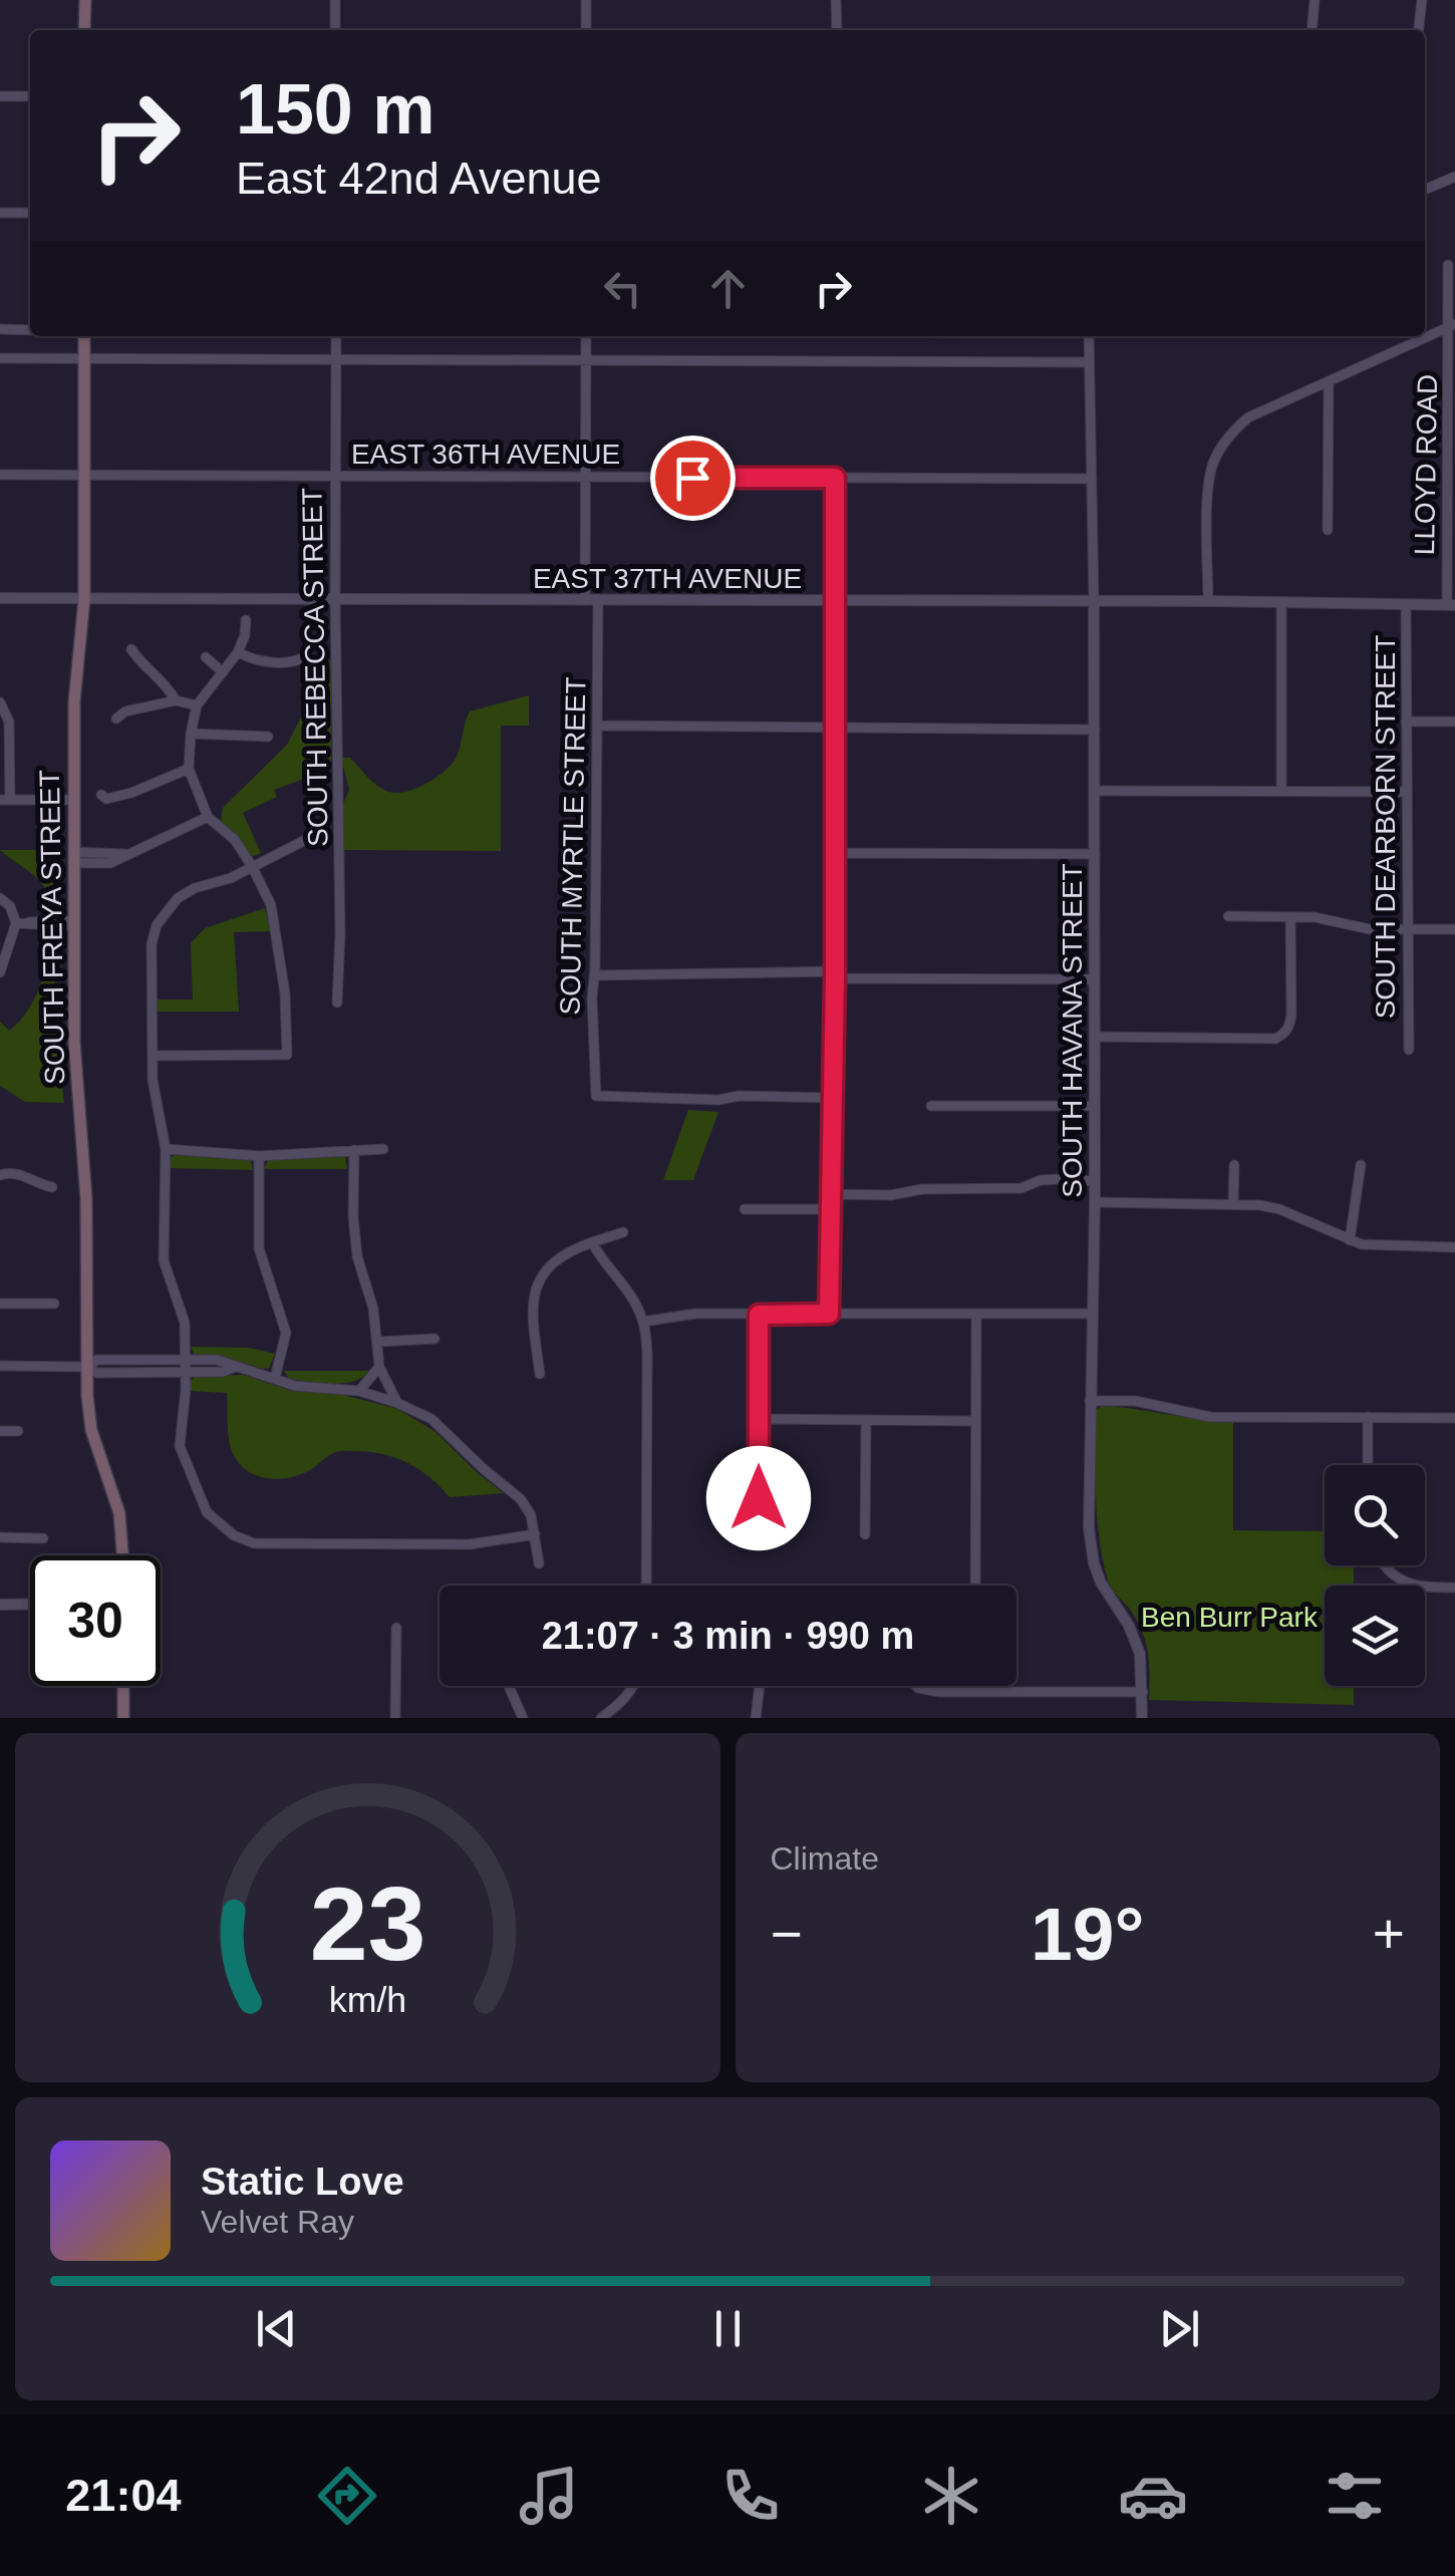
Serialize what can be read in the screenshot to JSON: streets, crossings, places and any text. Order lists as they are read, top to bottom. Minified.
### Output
{"streets":{"main road":["SOUTH FREYA STREET"],"street":["EAST 36TH AVENUE","LLOYD ROAD","EAST 37TH AVENUE","SOUTH REBECCA STREET","SOUTH DEARBORN STREET","SOUTH MYRTLE STREET","SOUTH HAVANA STREET"]},"crossings":[["EAST 36TH AVENUE","SOUTH REBECCA STREET"],["EAST 36TH AVENUE","SOUTH FREYA STREET"],["EAST 36TH AVENUE","SOUTH HAVANA STREET"],["LLOYD ROAD","EAST 37TH AVENUE"],["EAST 37TH AVENUE","SOUTH REBECCA STREET"],["EAST 37TH AVENUE","SOUTH DEARBORN STREET"],["EAST 37TH AVENUE","SOUTH MYRTLE STREET"],["EAST 37TH AVENUE","SOUTH FREYA STREET"],["EAST 37TH AVENUE","SOUTH HAVANA STREET"]],"parks":["Ben Burr Park"],"page":{"turn":["150 m","East 42nd Avenue"],"limit":"30","trip":"21:07 · 3 min · 990 m","tile":"Climate","heat":["−","19°","+"],"song":["Static Love","Velvet Ray"],"tabs":"21:04","gauge":["23","km/h"]}}
